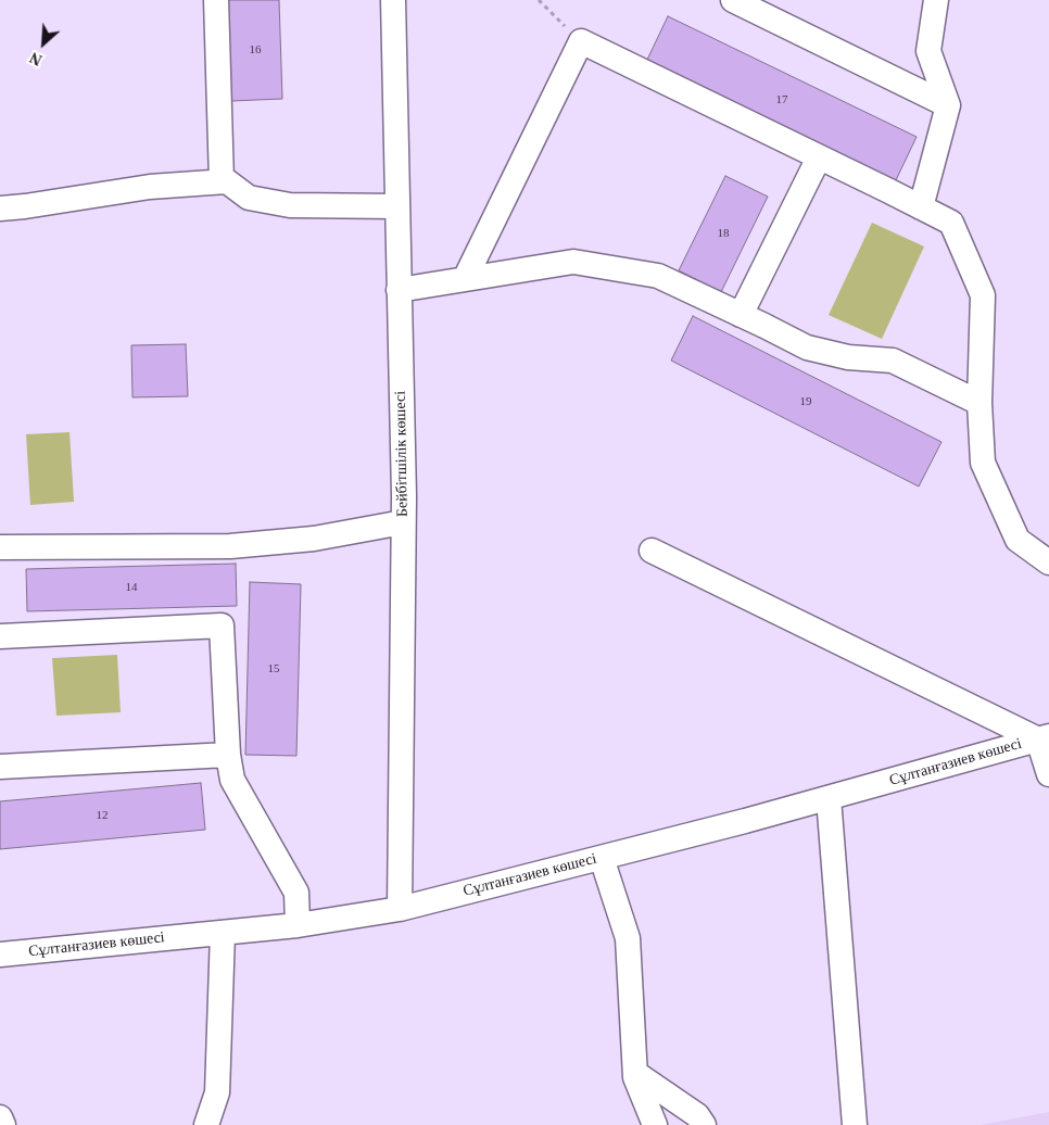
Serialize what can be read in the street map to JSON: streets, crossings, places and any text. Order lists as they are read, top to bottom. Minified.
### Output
{"streets":{"street":["Бейбітшілік көшесі","Сұлтанғазиев көшесі"]},"crossings":[["Бейбітшілік көшесі","Сұлтанғазиев көшесі"]],"house_numbers":["16","17","18","19","14","15","12"],"north":"bottom left"}
